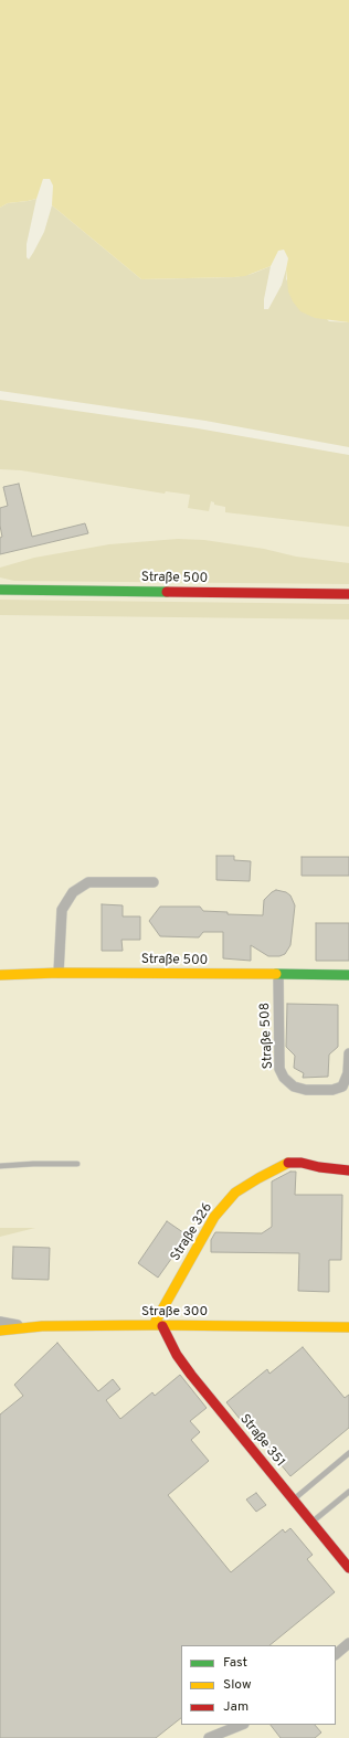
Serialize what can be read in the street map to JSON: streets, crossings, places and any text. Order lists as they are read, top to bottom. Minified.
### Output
{"streets":{"street":["Straße 500","Straße 508","Straße 326","Straße 300","Straße 351"]},"crossings":[["Straße 500","Straße 508"],["Straße 326","Straße 300"],["Straße 326","Straße 351"],["Straße 300","Straße 351"]],"legend":["Fast","Slow","Jam"]}
